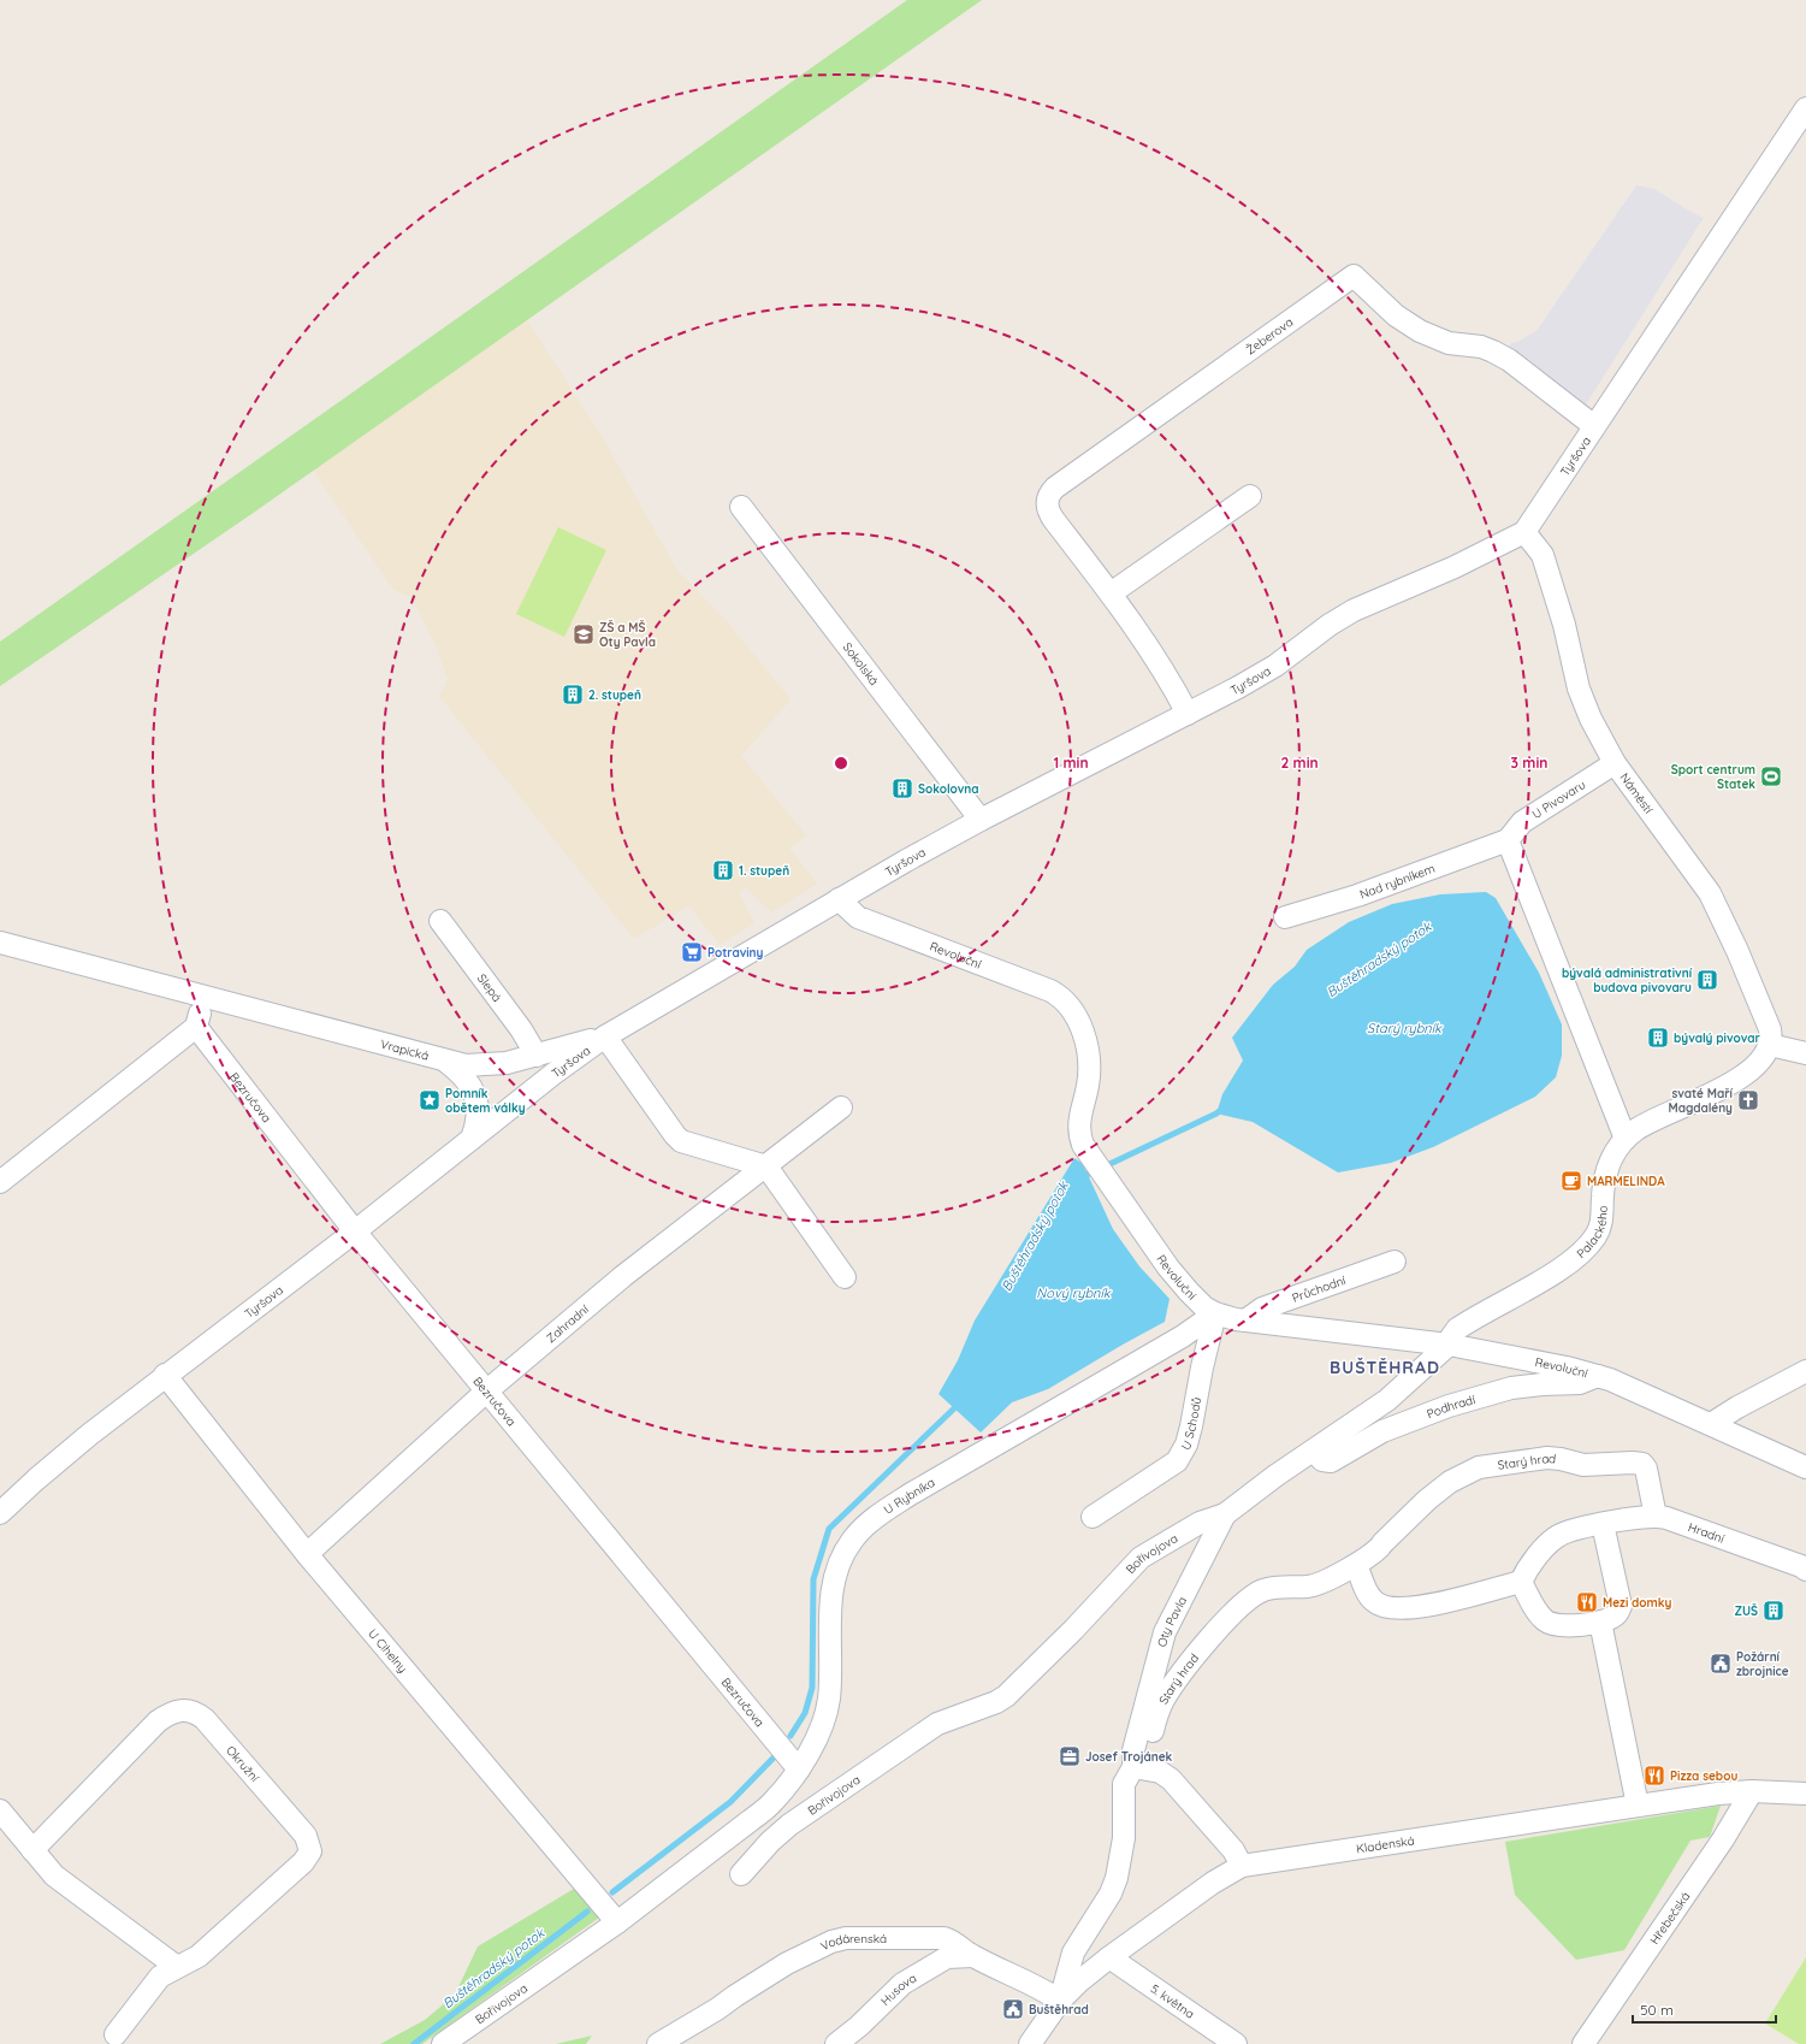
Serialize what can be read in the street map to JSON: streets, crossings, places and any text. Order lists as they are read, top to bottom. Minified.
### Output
{"streets":{"street":["Žeberova","Tyršova","Sokolská","Náměstí","U Pivovaru","Nad rybníkem","Revoluční","Slepá","Vrapická","Bezručova","Palackého","Průchodní","Zahradní","Podhradí","U Schodů","Starý hrad","U Rybníka","Hradní","Bořivojova","Oty Pavla","U Cihelny","Okružní","Kladenská","Hřebečská","Vodárenská","Husova","5. května"]},"crossings":[["Žeberova","Tyršova"],["Tyršova","Sokolská"],["Tyršova","Náměstí"],["Tyršova","Revoluční"],["Tyršova","Vrapická"],["Tyršova","Bezručova"],["Tyršova","U Cihelny"],["Náměstí","U Pivovaru"],["Náměstí","Palackého"],["U Pivovaru","Nad rybníkem"],["Revoluční","Palackého"],["Revoluční","Průchodní"],["Revoluční","Podhradí"],["Revoluční","U Schodů"],["Revoluční","U Rybníka"],["Revoluční","Oty Pavla"],["Slepá","Vrapická"],["Bezručova","Zahradní"],["Bezručova","U Rybníka"],["Palackého","Oty Pavla"],["Zahradní","U Cihelny"],["Podhradí","Oty Pavla"],["U Schodů","U Rybníka"],["Starý hrad","Hradní"],["Starý hrad","Oty Pavla"],["U Rybníka","Bořivojova"],["Bořivojova","Oty Pavla"],["Bořivojova","U Cihelny"],["Oty Pavla","Kladenská"],["Oty Pavla","Vodárenská"],["Kladenská","Hřebečská"],["Kladenská","Vodárenská"],["Kladenská","5. května"],["Vodárenská","Husova"]],"districts":["BUŠTĚHRAD"],"water":["Buštěhradský potok","Starý rybník","Nový rybník"],"places":{"school or university":["ZŠ a MŠ Oty Pavla"],"building":["2. stupeň","Sokolovna","1. stupeň","bývalá administrativní budova pivovaru","bývalý pivovar","ZUŠ"],"sports":["Sport centrum Statek"],"supermarket":["Potraviny"],"place":["Pomník obětem války"],"church":["svaté Maří Magdalény"],"cafe":["MARMELINDA"],"restaurant":["Mezi domky","Pizza sebou"],"public building":["Požární zbrojnice","Buštěhrad"],"office":["Josef Trojánek"]},"scale_bar":"50 m","rings":["1 min","2 min","3 min"]}
